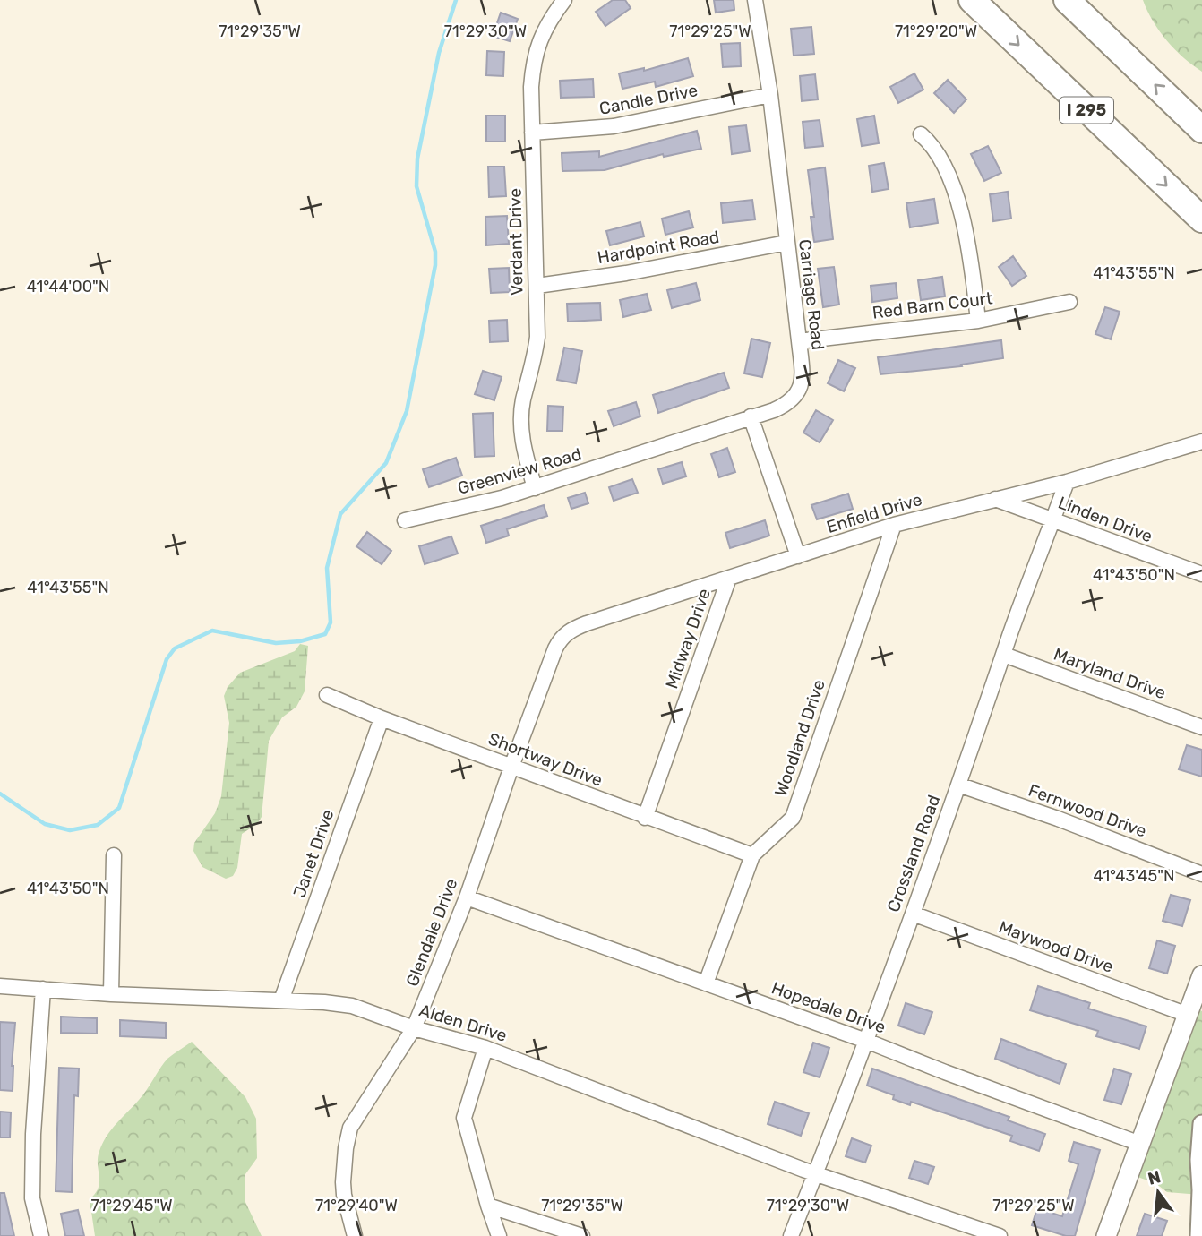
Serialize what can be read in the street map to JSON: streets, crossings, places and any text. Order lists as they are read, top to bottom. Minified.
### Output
{"streets":{"highway":["I 295"],"street":["Candle Drive","Verdant Drive","Hardpoint Road","Carriage Road","Red Barn Court","Greenview Road","Enfield Drive","Linden Drive","Midway Drive","Maryland Drive","Woodland Drive","Shortway Drive","Fernwood Drive","Janet Drive","Crossland Road","Glendale Drive","Maywood Drive","Hopedale Drive","Alden Drive"]},"crossings":[["Candle Drive","Verdant Drive"],["Candle Drive","Carriage Road"],["Verdant Drive","Hardpoint Road"],["Verdant Drive","Greenview Road"],["Hardpoint Road","Carriage Road"],["Carriage Road","Red Barn Court"],["Carriage Road","Greenview Road"],["Enfield Drive","Linden Drive"],["Enfield Drive","Midway Drive"],["Enfield Drive","Woodland Drive"],["Enfield Drive","Crossland Road"],["Enfield Drive","Glendale Drive"],["Linden Drive","Crossland Road"],["Midway Drive","Shortway Drive"],["Maryland Drive","Crossland Road"],["Woodland Drive","Shortway Drive"],["Woodland Drive","Hopedale Drive"],["Shortway Drive","Janet Drive"],["Shortway Drive","Glendale Drive"],["Fernwood Drive","Crossland Road"],["Janet Drive","Alden Drive"],["Crossland Road","Maywood Drive"],["Crossland Road","Hopedale Drive"],["Crossland Road","Alden Drive"],["Glendale Drive","Hopedale Drive"],["Glendale Drive","Alden Drive"]],"north":"top","coordinates":["71°29'35\"W","71°29'25\"W","71°29'20\"W","71°29'30\"W","41°43'55\"N","41°44'00\"N","41°43'50\"N","41°43'45\"N","71°29'45\"W","71°29'40\"W"]}
